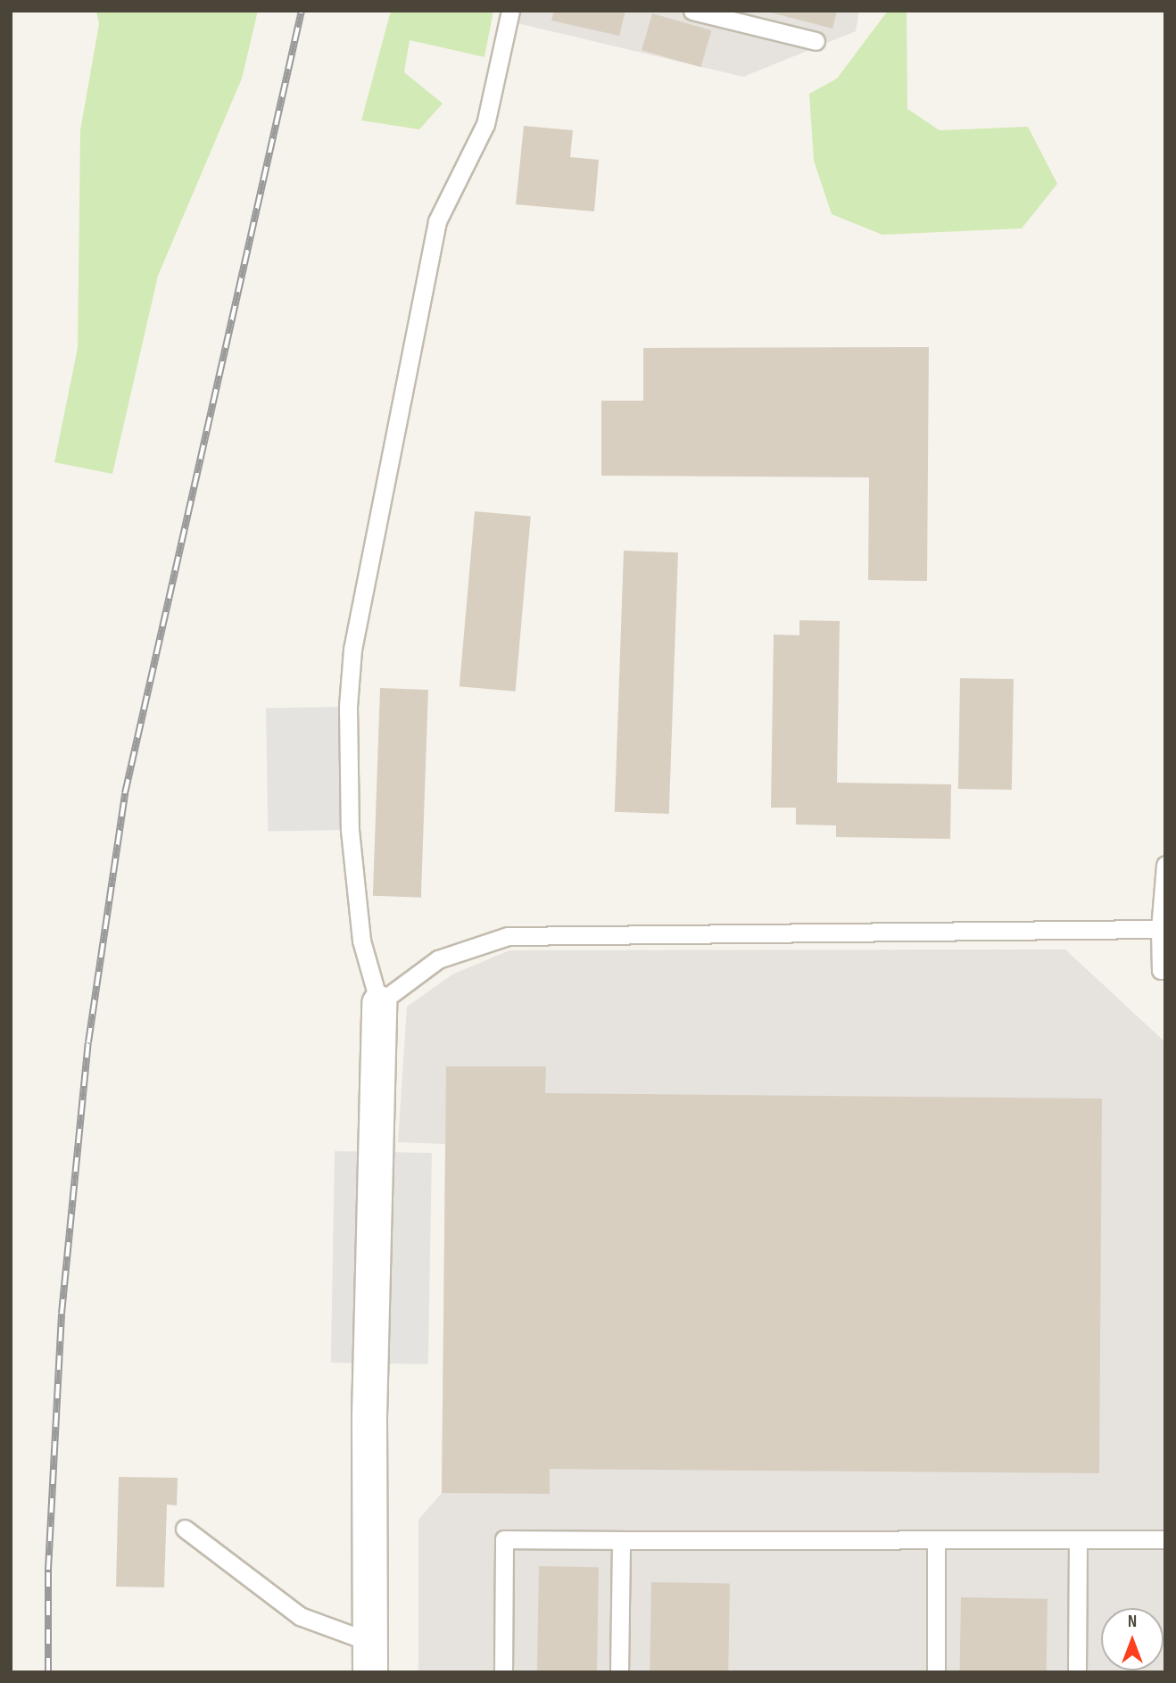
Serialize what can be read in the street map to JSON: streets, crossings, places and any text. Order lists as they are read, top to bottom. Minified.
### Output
{"north":"top"}
